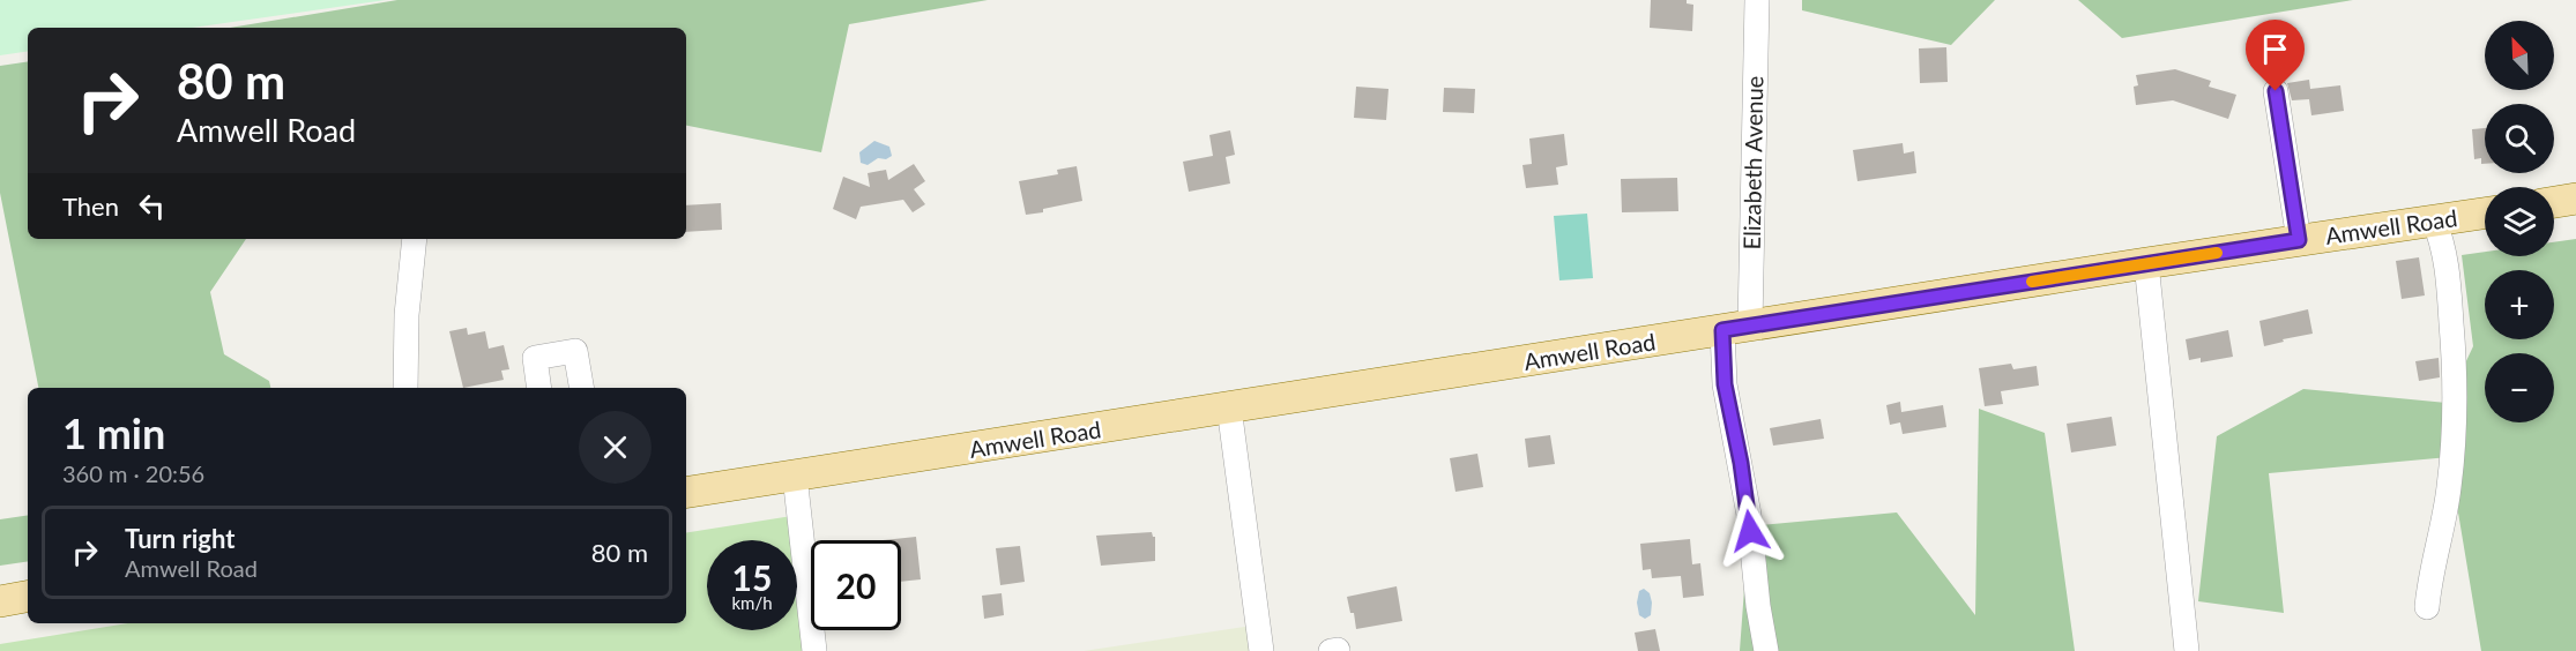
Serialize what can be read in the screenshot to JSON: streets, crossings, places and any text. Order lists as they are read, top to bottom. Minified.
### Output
{"streets":{"main road":["Amwell Road"],"street":["Elizabeth Avenue"]},"crossings":[["Elizabeth Avenue","Amwell Road"]],"north":"top left","page":{"map_buttons":["+","−"],"turn":["80 m","Amwell Road"],"then":"Then","heading":["1 min","360 m · 20:56"],"list":[{"name":"Turn right","note":"Amwell Road","value":"80 m"}],"speed":"15 km/h","limit":"20"}}
